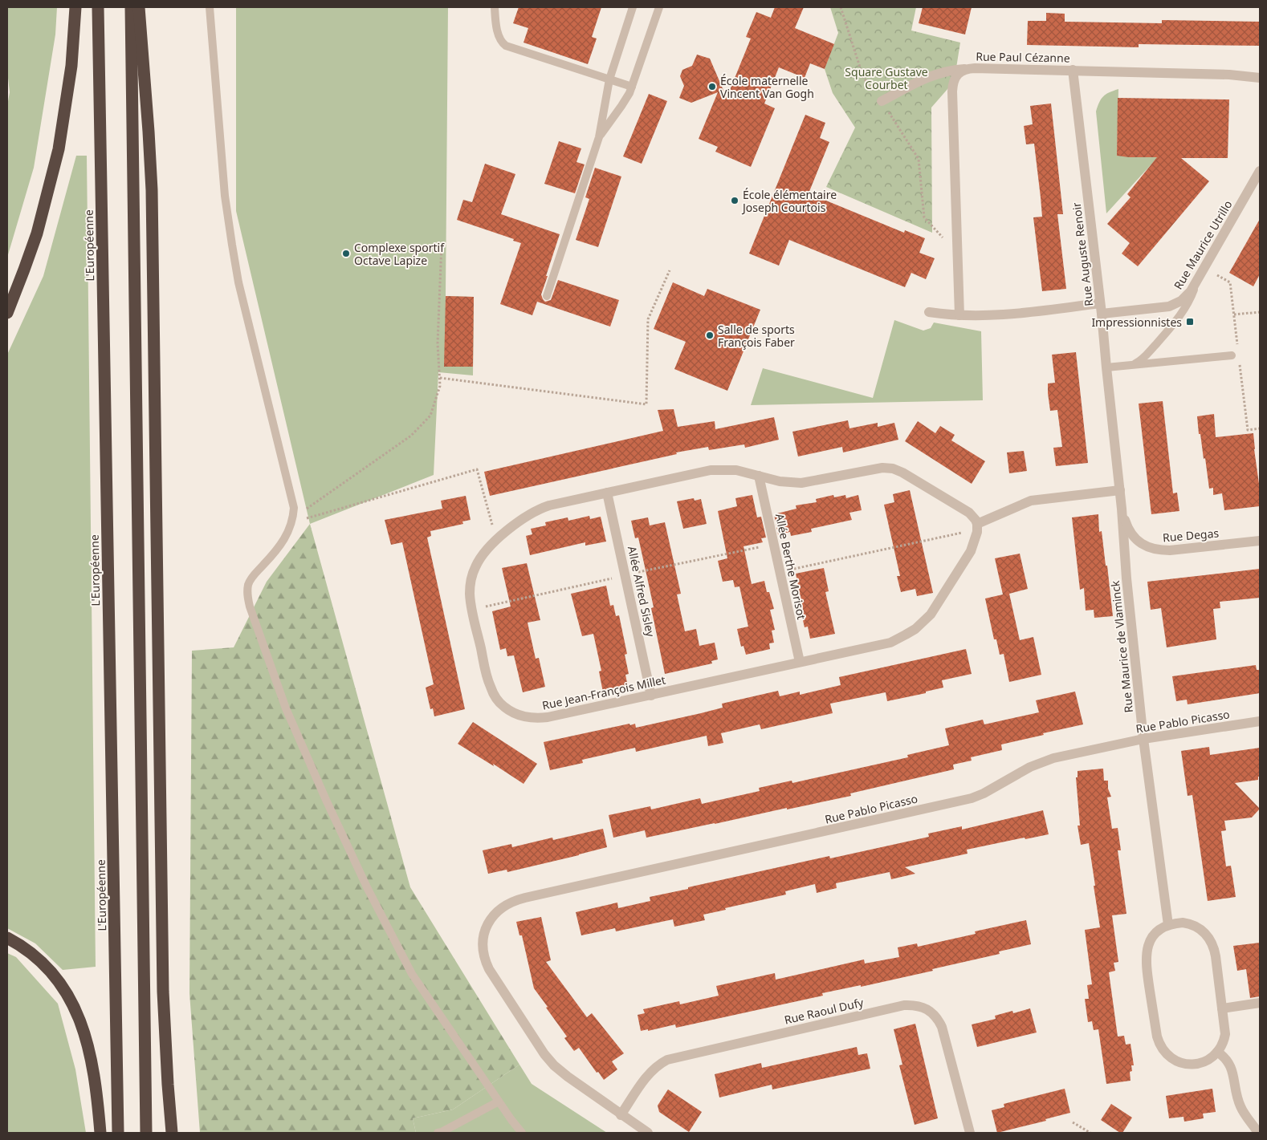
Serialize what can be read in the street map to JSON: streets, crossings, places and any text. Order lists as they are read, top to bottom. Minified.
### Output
{"streets":{"highway":["L'Européenne"],"street":["Rue Paul Cézanne","Rue Maurice Utrillo","Rue Auguste Renoir","Rue Degas","Allée Berthe Morisot","Allée Alfred Sisley","Rue Maurice de Vlaminck","Rue Jean-François Millet","Rue Pablo Picasso","Rue Raoul Dufy"]},"crossings":[["Rue Paul Cézanne","Rue Auguste Renoir"],["Rue Maurice Utrillo","Rue Auguste Renoir"],["Rue Auguste Renoir","Rue Degas"],["Rue Auguste Renoir","Rue Maurice de Vlaminck"],["Rue Degas","Rue Maurice de Vlaminck"],["Allée Berthe Morisot","Rue Jean-François Millet"],["Allée Alfred Sisley","Rue Jean-François Millet"],["Rue Maurice de Vlaminck","Rue Pablo Picasso"],["Rue Pablo Picasso","Rue Raoul Dufy"]],"parks":["Square Gustave Courbet"],"places":{"other":["École maternelle Vincent Van Gogh","École élémentaire Joseph Courtois","Complexe sportif Octave Lapize","Salle de sports François Faber"],"transit":["Impressionnistes"]}}
